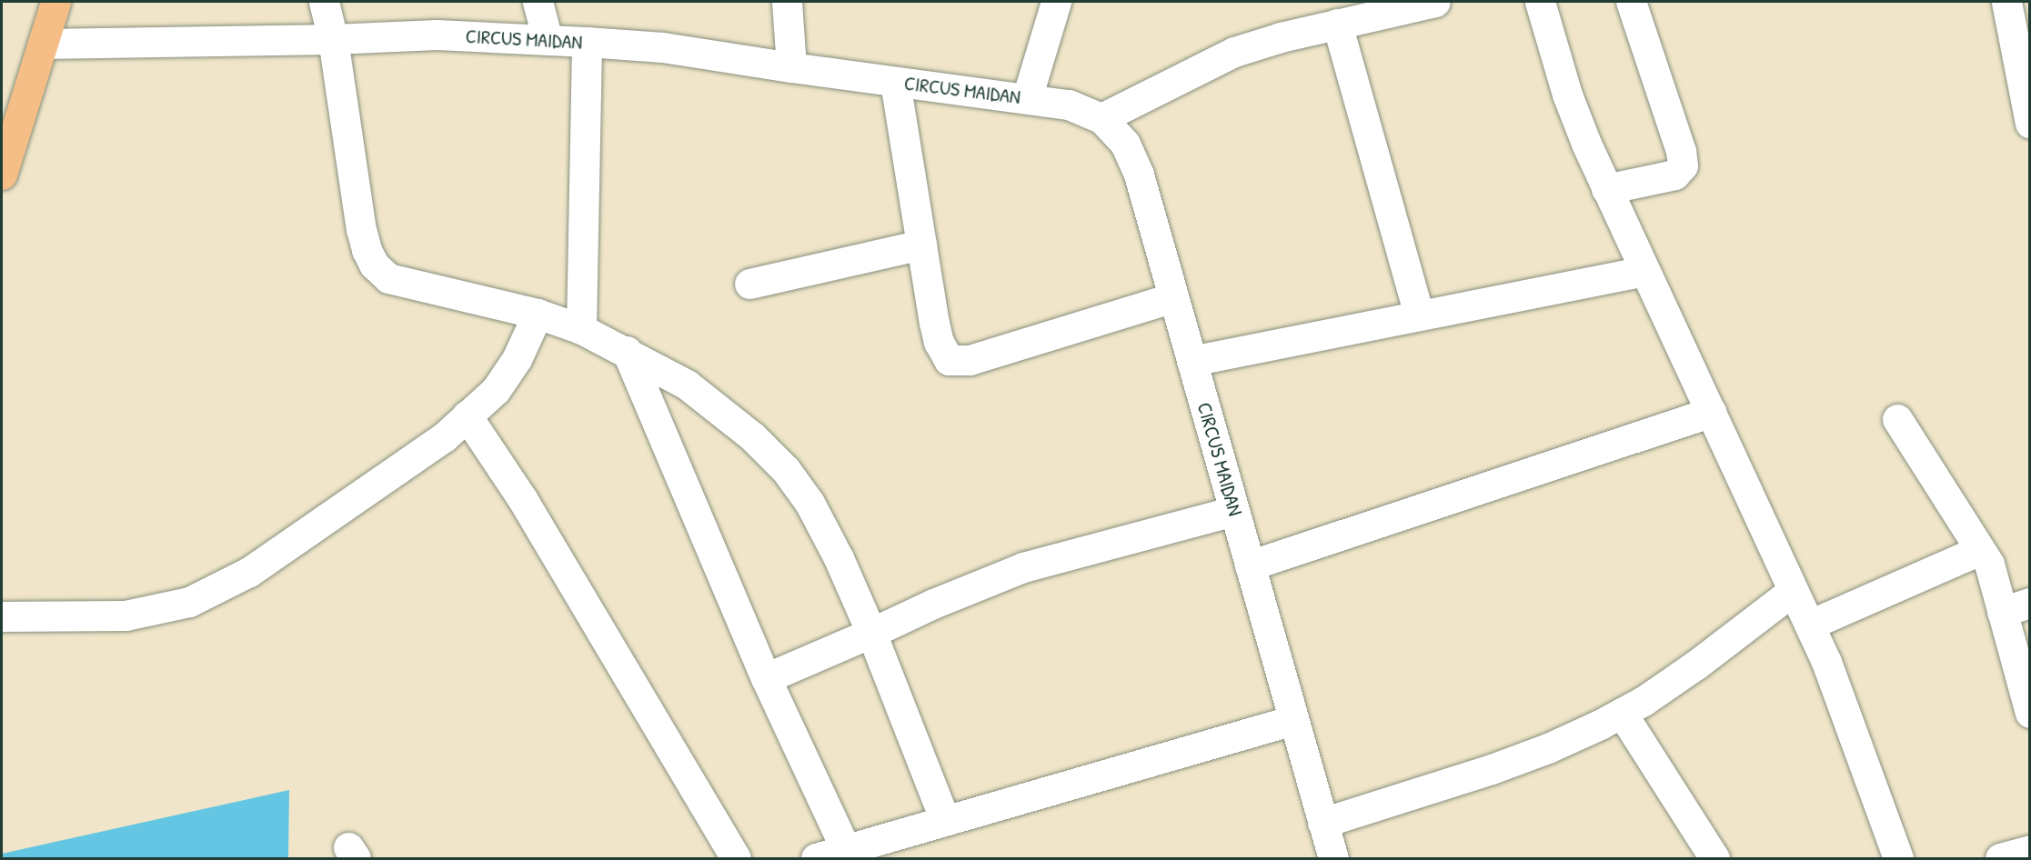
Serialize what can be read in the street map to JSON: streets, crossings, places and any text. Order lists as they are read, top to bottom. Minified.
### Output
{"streets":{"street":["CIRCUS MAIDAN"]}}
